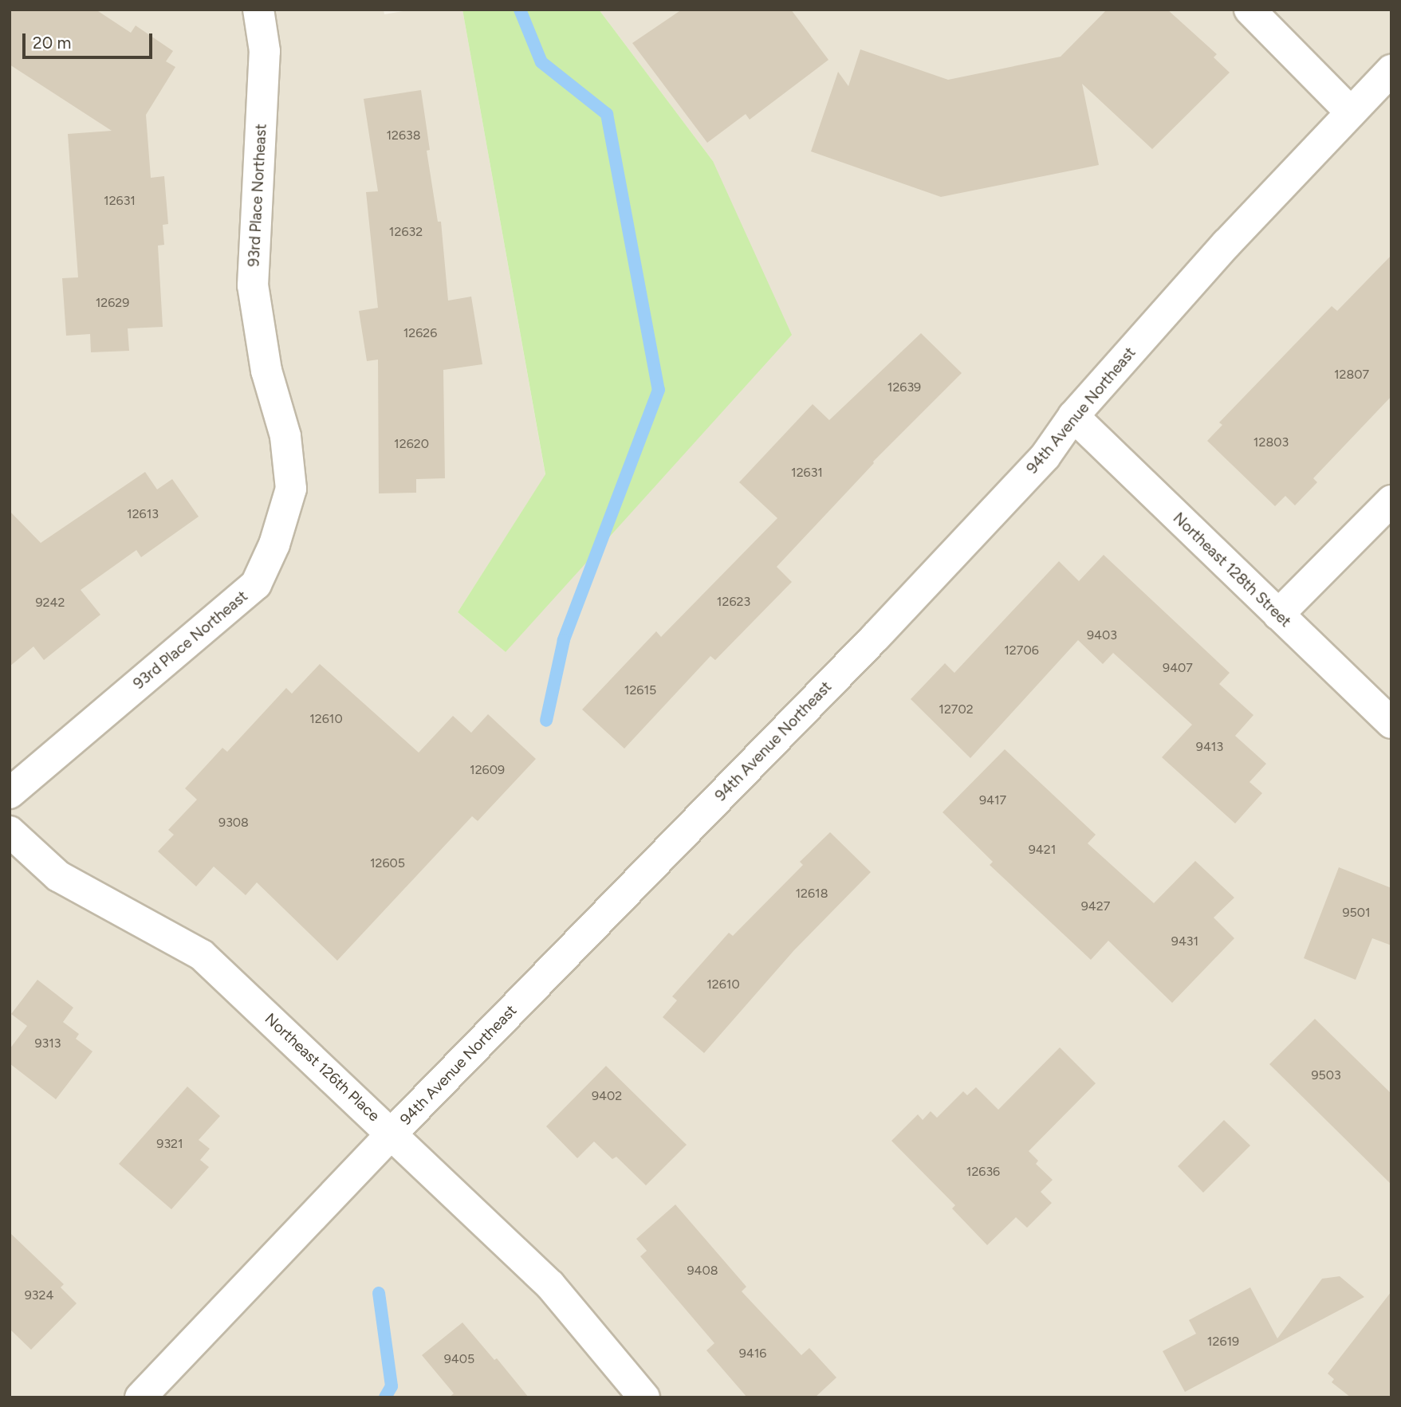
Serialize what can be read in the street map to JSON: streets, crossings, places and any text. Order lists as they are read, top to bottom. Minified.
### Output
{"streets":{"street":["93rd Place Northeast","94th Avenue Northeast","Northeast 128th Street","Northeast 126th Place"]},"crossings":[["94th Avenue Northeast","Northeast 128th Street"],["94th Avenue Northeast","Northeast 126th Place"]],"house_numbers":["12638","12631","12632","12629","12626","12807","12639","12803","12620","12631","12613","12623","9242","9403","12706","9407","12615","12702","12610","9413","12609","9417","9308","9421","12605","12618","9427","9501","9431","12610","9313","9503","9402","9321","12636","9408","9324","12619","9416","9405"],"scale_bar":"20 m"}
